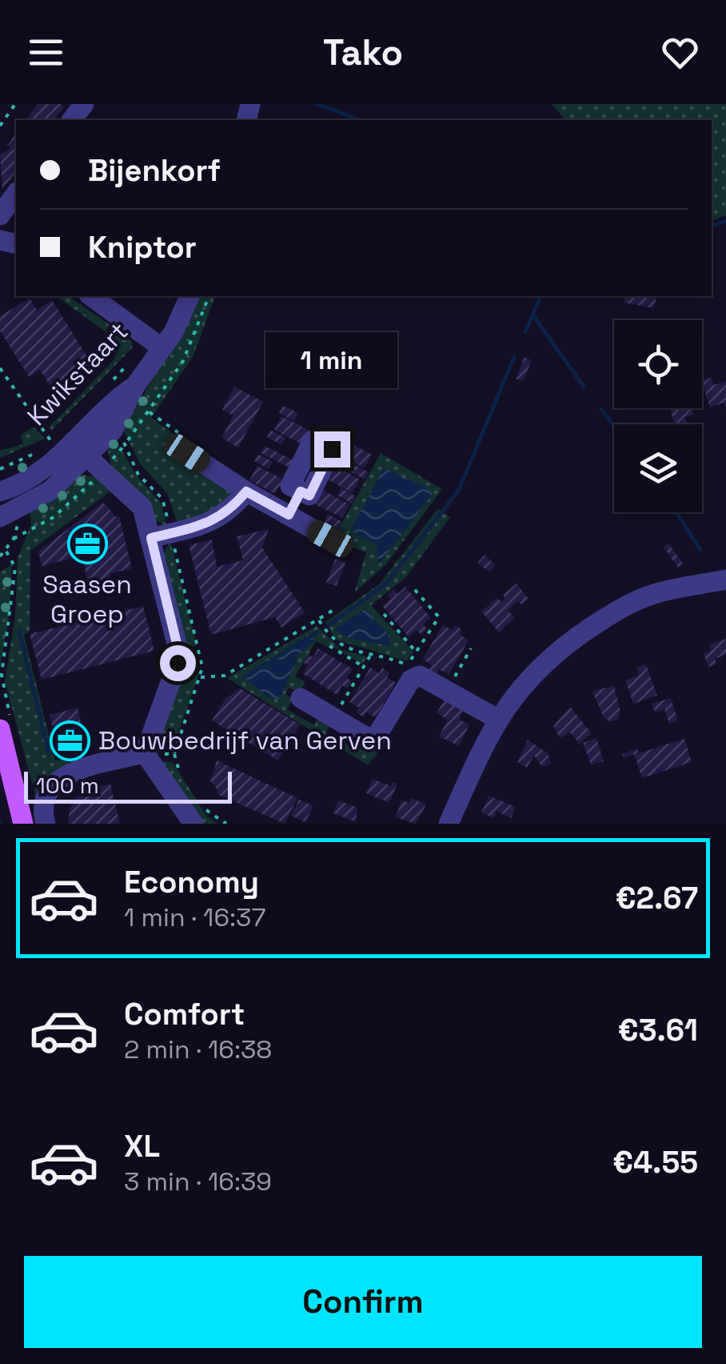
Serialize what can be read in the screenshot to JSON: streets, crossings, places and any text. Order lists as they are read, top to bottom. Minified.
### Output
{"streets":{"street":["Kwikstaart"]},"places":{"office":["Saasen Groep","Bouwbedrijf van Gerven"]},"scale_bar":"100 m","page":{"header":"Tako","banner":["Bijenkorf","Kniptor"],"bubble":"1 min","scale":"100 m","list":[{"name":"Economy","note":"1 min · 16:37","value":"€2.67"},{"name":"Comfort","note":"2 min · 16:38","value":"€3.61"},{"name":"XL","note":"3 min · 16:39","value":"€4.55"}],"buttons":"Confirm"}}
